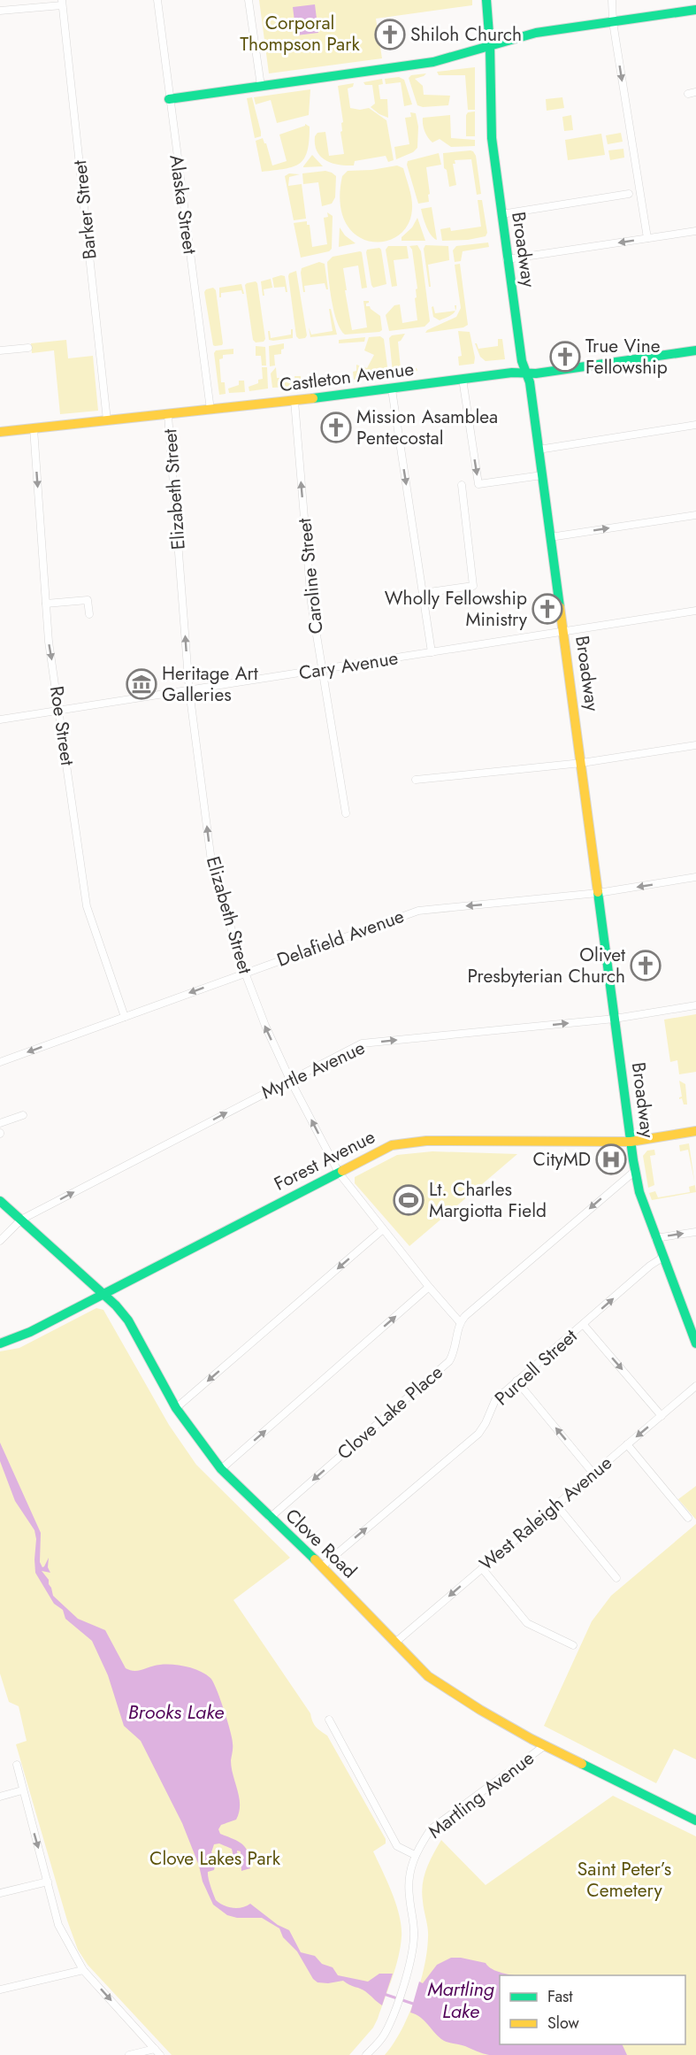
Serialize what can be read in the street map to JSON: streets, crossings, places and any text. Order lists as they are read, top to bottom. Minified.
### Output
{"streets":{"street":["Alaska Street","Barker Street","Broadway","Castleton Avenue","Elizabeth Street","Caroline Street","Cary Avenue","Roe Street","Delafield Avenue","Myrtle Avenue","Forest Avenue","Purcell Street","Clove Lake Place","West Raleigh Avenue","Clove Road","Martling Avenue"]},"crossings":[["Alaska Street","Castleton Avenue"],["Barker Street","Castleton Avenue"],["Broadway","Castleton Avenue"],["Broadway","Cary Avenue"],["Broadway","Delafield Avenue"],["Broadway","Myrtle Avenue"],["Broadway","Forest Avenue"],["Broadway","Purcell Street"],["Castleton Avenue","Elizabeth Street"],["Castleton Avenue","Caroline Street"],["Castleton Avenue","Roe Street"],["Elizabeth Street","Cary Avenue"],["Elizabeth Street","Delafield Avenue"],["Elizabeth Street","Myrtle Avenue"],["Elizabeth Street","Forest Avenue"],["Elizabeth Street","Clove Lake Place"],["Caroline Street","Cary Avenue"],["Cary Avenue","Roe Street"],["Roe Street","Delafield Avenue"],["Myrtle Avenue","Clove Road"],["Forest Avenue","Clove Road"],["Purcell Street","Clove Road"],["Clove Lake Place","Clove Road"],["West Raleigh Avenue","Clove Road"],["Clove Road","Martling Avenue"]],"one_way":["Elizabeth Street","Caroline Street","Roe Street","Delafield Avenue","Myrtle Avenue","Purcell Street","Clove Lake Place","West Raleigh Avenue"],"water":["Brooks Lake","Martling Lake"],"parks":["Corporal Thompson Park","Clove Lakes Park","Saint Peter’s Cemetery"],"places":{"church":["Shiloh Church","True Vine Fellowship","Mission Asamblea Pentecostal","Wholly Fellowship Ministry","Olivet Presbyterian Church"],"museum":["Heritage Art Galleries"],"hospital":["CityMD"],"sports":["Lt. Charles Margiotta Field"]},"legend":["Fast","Slow"]}
